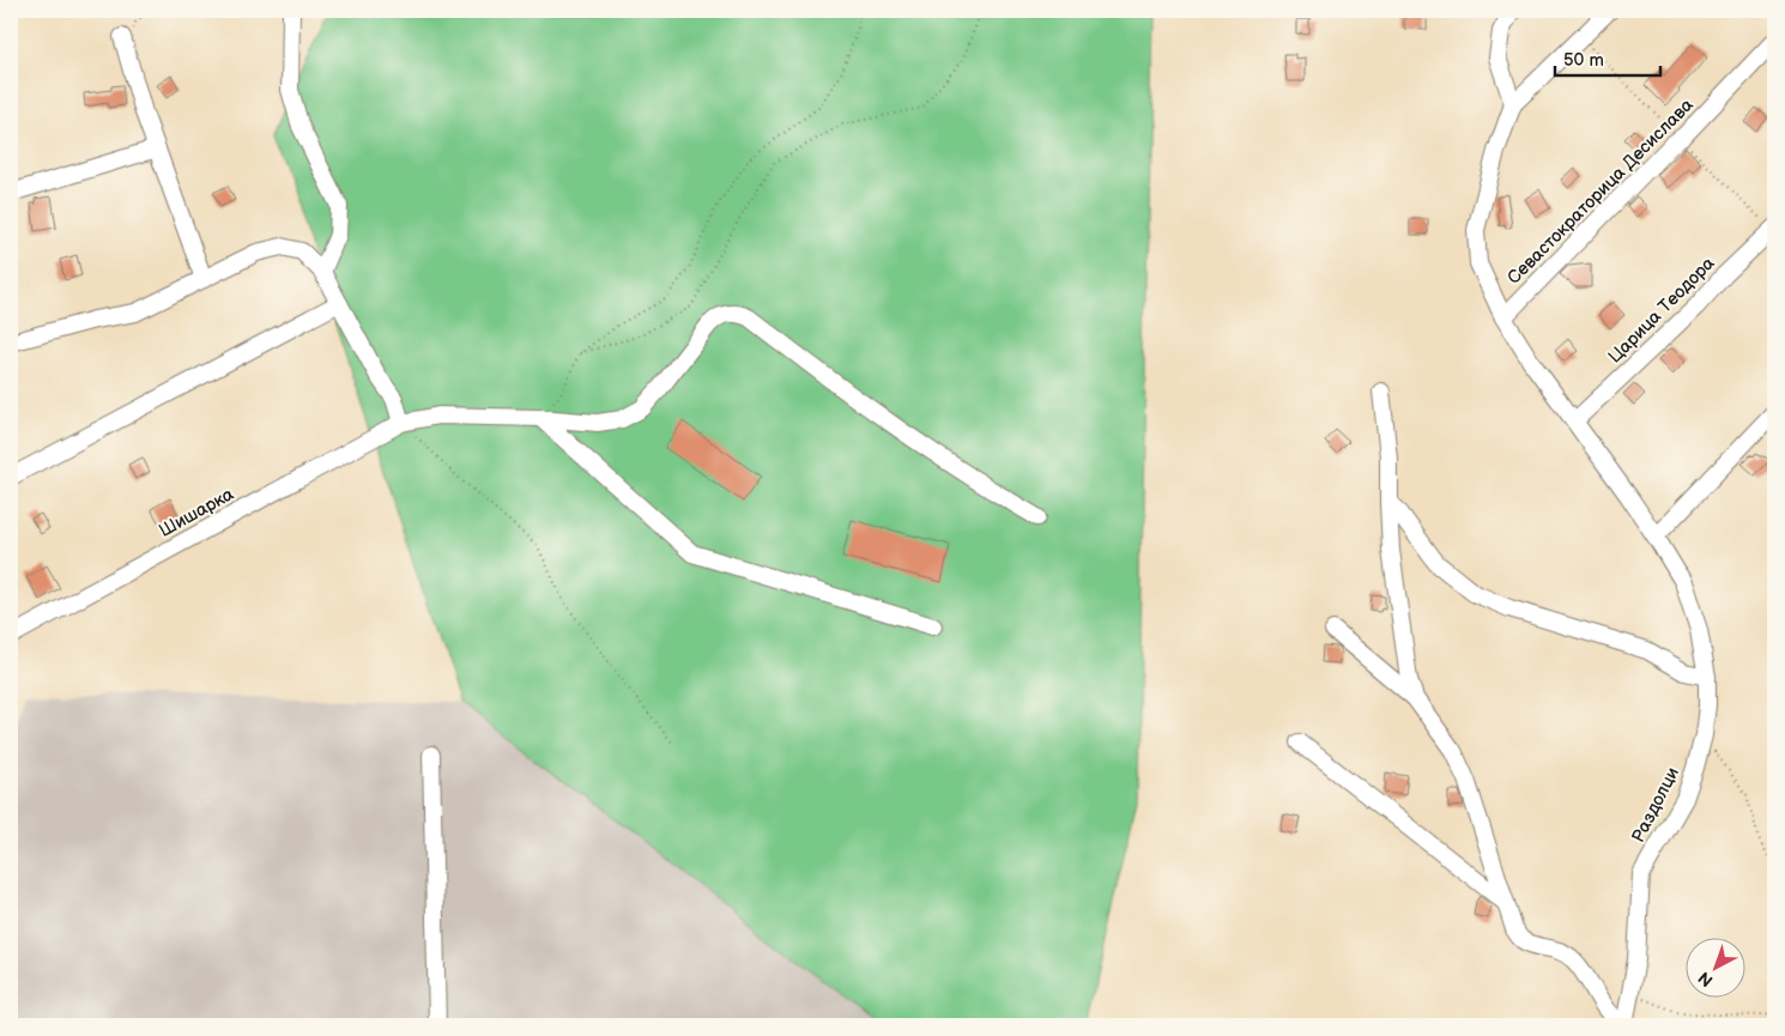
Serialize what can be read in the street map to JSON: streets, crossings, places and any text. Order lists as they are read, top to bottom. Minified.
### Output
{"streets":{"street":["Севастократорица Десислава","Царица Теодора","Шишарка","Раздолци"]},"crossings":[["Севастократорица Десислава","Раздолци"],["Царица Теодора","Раздолци"]],"scale_bar":"50 m","north":"bottom left"}
